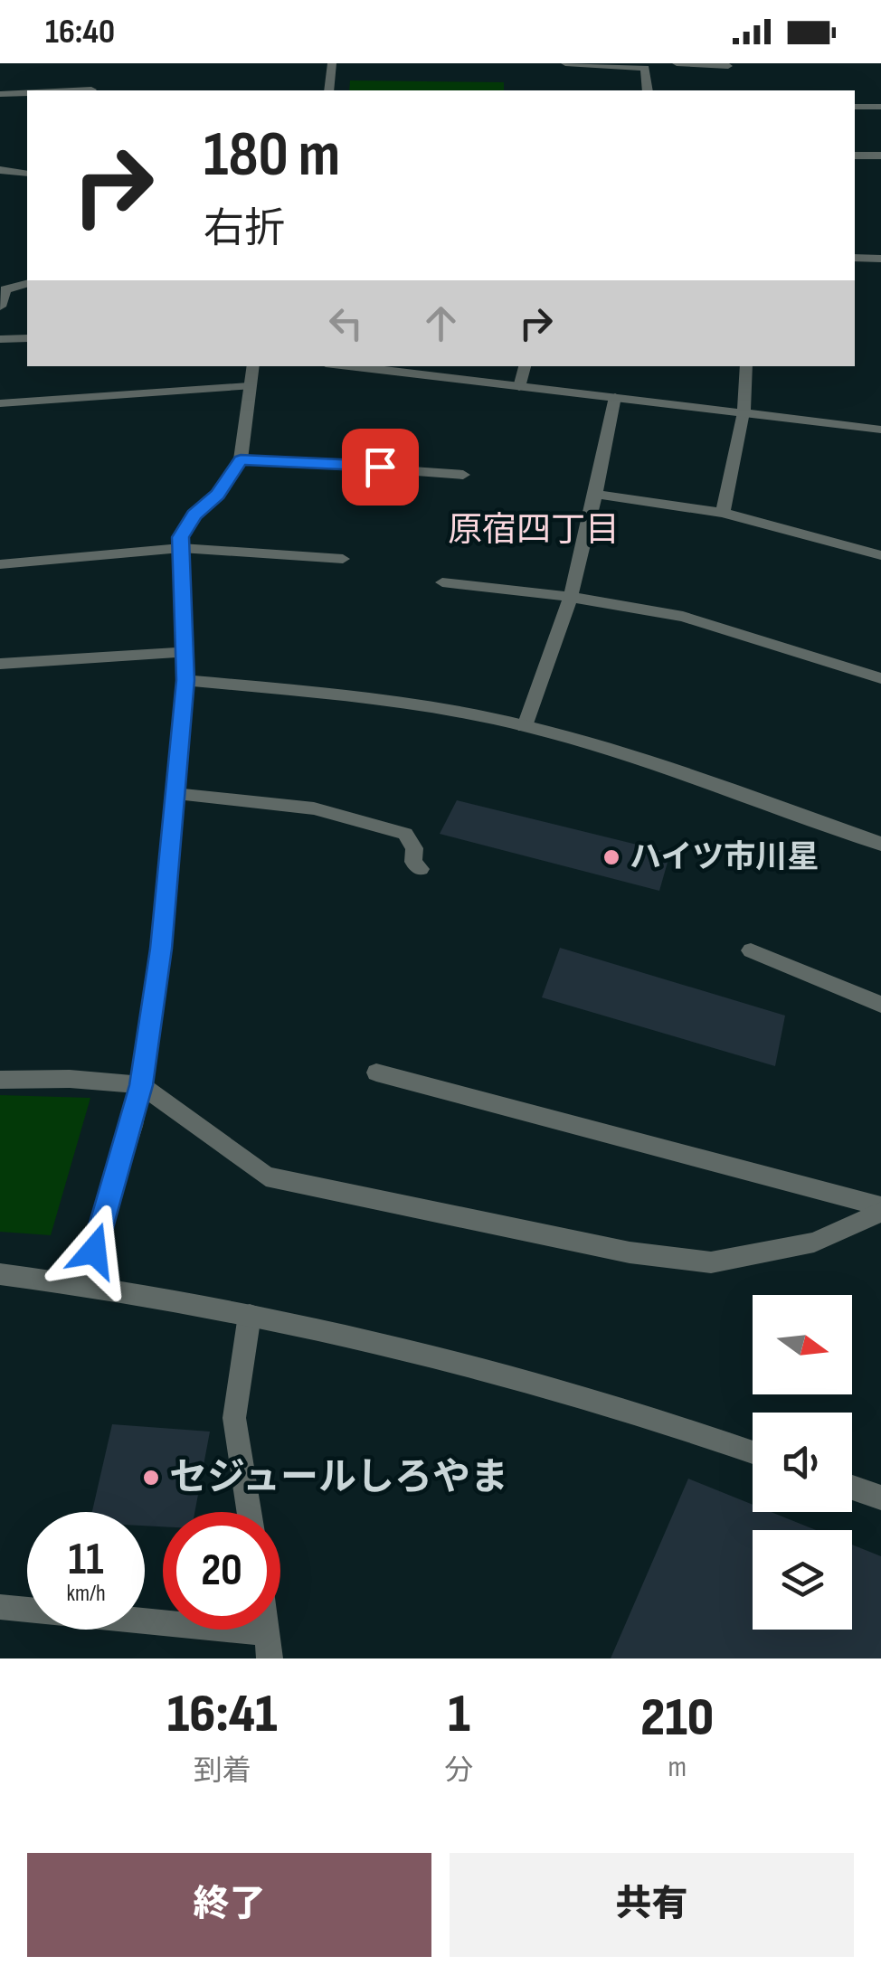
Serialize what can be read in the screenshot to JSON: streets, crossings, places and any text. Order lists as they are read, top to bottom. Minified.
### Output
{"districts":["原宿四丁目"],"places":["ハイツ市川星","セジュールしろやま"],"north":"right","page":{"status":"16:40","turn":["180 m","右折"],"speed":"11 km/h","limit":"20","eta":["16:41","到着","1","分","210","m"],"buttons":["終了","共有"]}}
